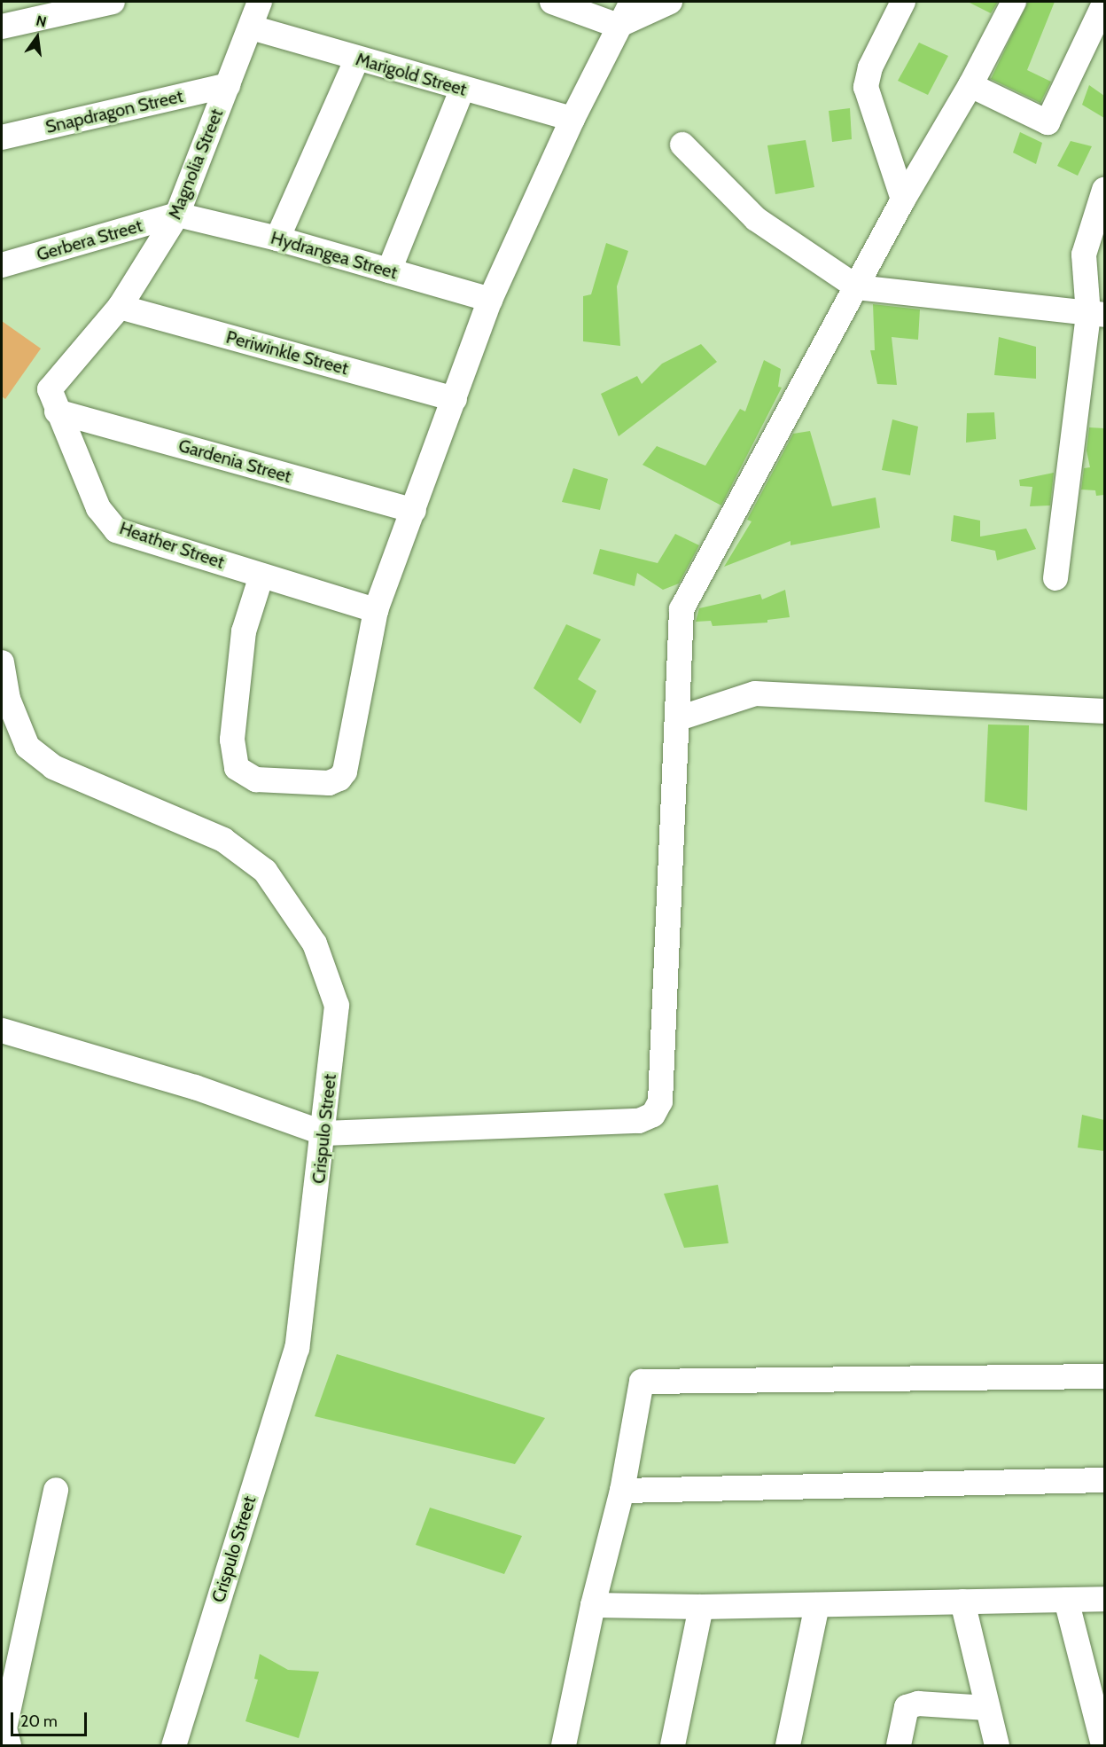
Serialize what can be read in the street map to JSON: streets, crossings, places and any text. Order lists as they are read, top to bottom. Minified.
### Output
{"streets":{"street":["Marigold Street","Snapdragon Street","Magnolia Street","Gerbera Street","Hydrangea Street","Periwinkle Street","Gardenia Street","Heather Street","Crispulo Street"]},"crossings":[["Marigold Street","Magnolia Street"],["Snapdragon Street","Magnolia Street"],["Magnolia Street","Gerbera Street"],["Magnolia Street","Hydrangea Street"],["Magnolia Street","Periwinkle Street"],["Magnolia Street","Gardenia Street"],["Magnolia Street","Heather Street"],["Gerbera Street","Hydrangea Street"],["Gardenia Street","Heather Street"]],"scale_bar":"20 m","north":"top"}
